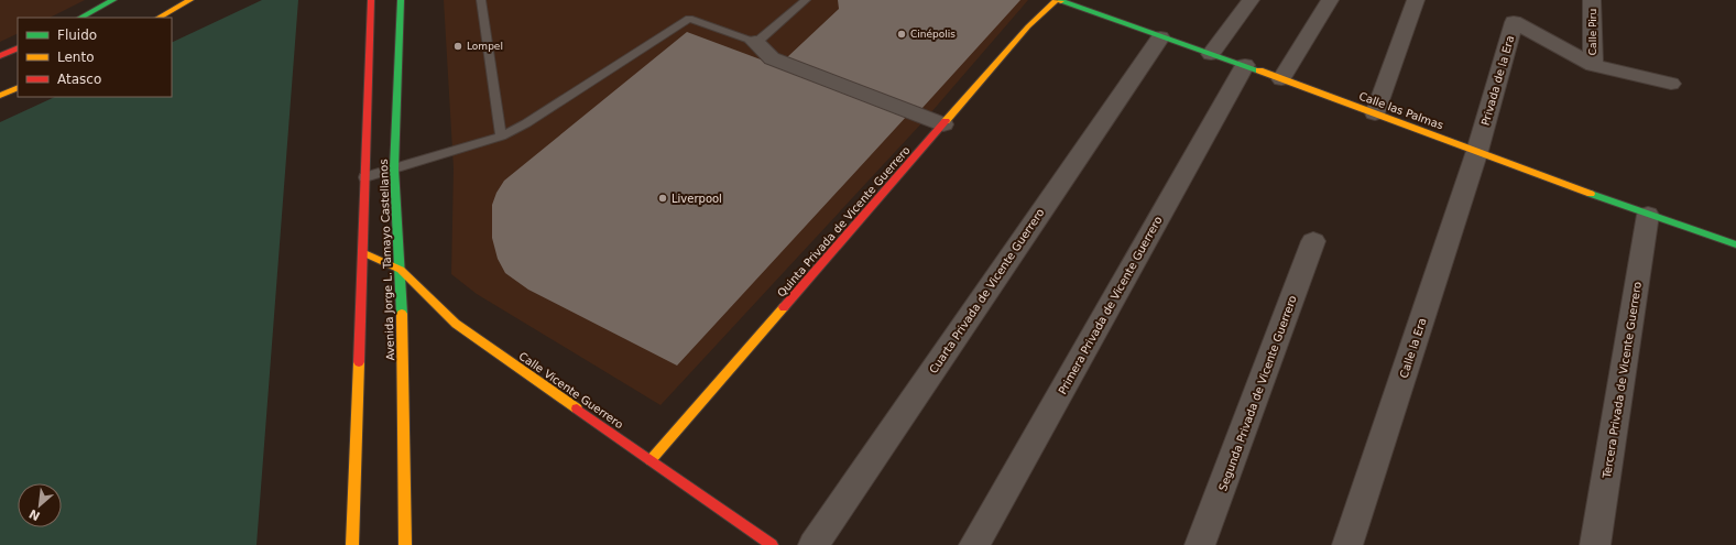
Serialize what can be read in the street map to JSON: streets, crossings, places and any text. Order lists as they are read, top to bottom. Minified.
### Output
{"streets":{"street":["Calle Piru","Privada de la Era","Calle las Palmas","Quinta Privada de Vicente Guerrero","Avenida Jorge L. Tamayo Castellanos","Cuarta Privada de Vicente Guerrero","Primera Privada de Vicente Guerrero","Calle la Era","Tercera Privada de Vicente Guerrero","Calle Vicente Guerrero","Segunda Privada de Vicente Guerrero"]},"crossings":[["Calle Piru","Privada de la Era"],["Privada de la Era","Calle las Palmas"],["Privada de la Era","Calle la Era"],["Calle las Palmas","Quinta Privada de Vicente Guerrero"],["Calle las Palmas","Cuarta Privada de Vicente Guerrero"],["Calle las Palmas","Primera Privada de Vicente Guerrero"],["Calle las Palmas","Calle la Era"],["Calle las Palmas","Tercera Privada de Vicente Guerrero"],["Quinta Privada de Vicente Guerrero","Calle Vicente Guerrero"],["Avenida Jorge L. Tamayo Castellanos","Calle Vicente Guerrero"]],"places":["Cinépolis","Lompel","Liverpool"],"legend":["Fluido","Lento","Atasco"],"north":"bottom left"}
